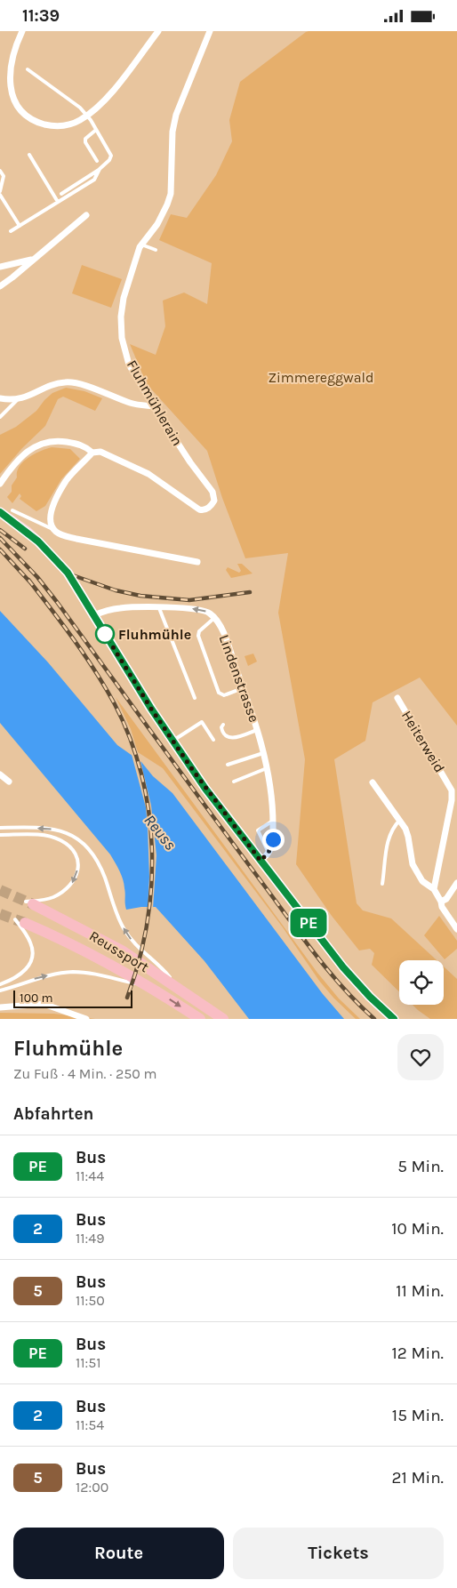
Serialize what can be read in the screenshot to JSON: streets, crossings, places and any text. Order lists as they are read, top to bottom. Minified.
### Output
{"streets":{"highway":["Reussport"],"street":["Fluhmühlerain","Lindenstrasse","Heiterweid"]},"water":["Reuss"],"parks":["Zimmereggwald"],"places":["Fluhmühle"],"lines":["bus line PE"],"scale_bar":"100 m","page":{"status":"11:39","on_map":"PE","scale":"100 m","heading":[["Fluhmühle","Zu Fuß · 4 Min. · 250 m"],"Abfahrten"],"list":[{"mark":"PE","name":"Bus","note":"11:44","value":"5 Min."},{"mark":"2","name":"Bus","note":"11:49","value":"10 Min."},{"mark":"5","name":"Bus","note":"11:50","value":"11 Min."},{"mark":"PE","name":"Bus","note":"11:51","value":"12 Min."},{"mark":"2","name":"Bus","note":"11:54","value":"15 Min."},{"mark":"5","name":"Bus","note":"12:00","value":"21 Min."}],"buttons":["Route","Tickets"]}}
